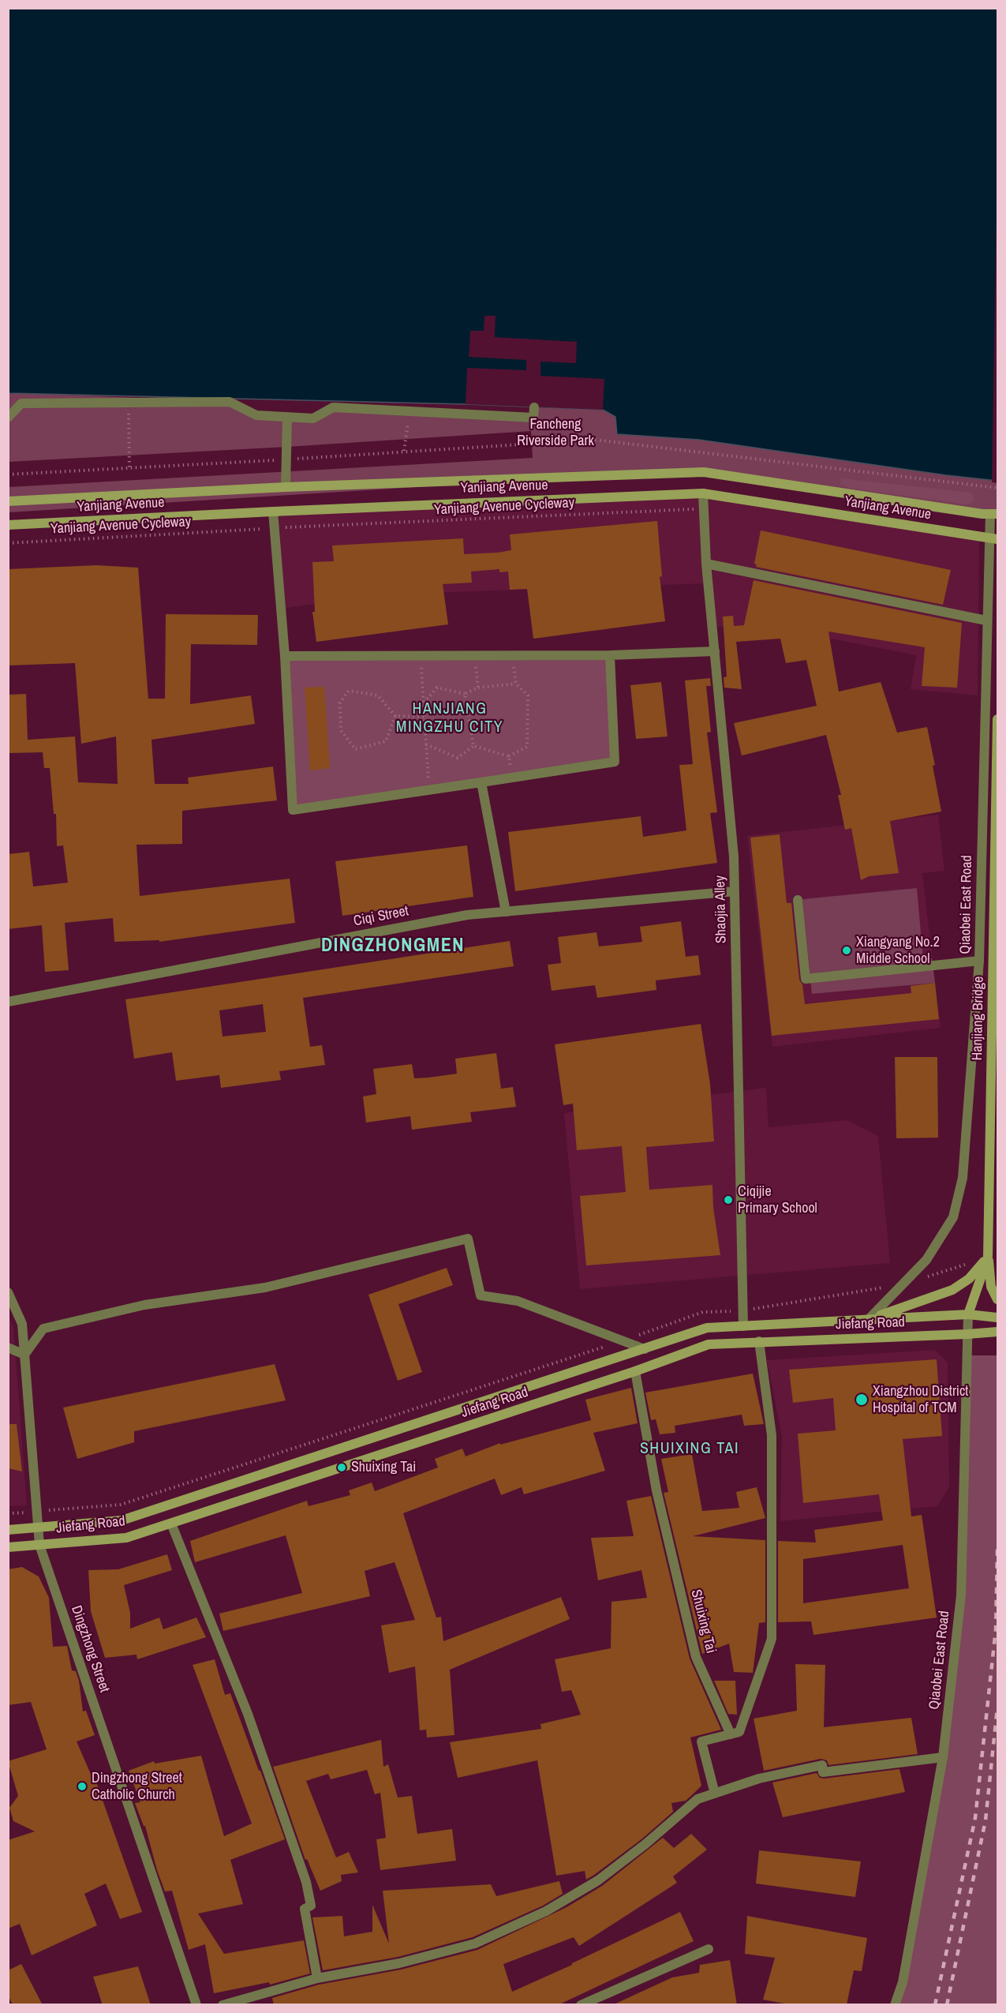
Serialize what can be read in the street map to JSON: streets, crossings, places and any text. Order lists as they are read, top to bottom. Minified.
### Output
{"streets":{"main road":["Yanjiang Avenue","Hanjiang Bridge","Jiefang Road"],"street":["Qiaobei East Road","Shaojia Alley","Ciqi Street","Shuixing Tai","Dingzhong Street"],"path":["Yanjiang Avenue Cycleway"]},"crossings":[["Yanjiang Avenue","Qiaobei East Road"],["Yanjiang Avenue","Shaojia Alley"],["Yanjiang Avenue Cycleway","Shaojia Alley"],["Qiaobei East Road","Hanjiang Bridge"],["Qiaobei East Road","Jiefang Road"],["Shaojia Alley","Ciqi Street"],["Shaojia Alley","Jiefang Road"],["Hanjiang Bridge","Jiefang Road"],["Jiefang Road","Shuixing Tai"],["Jiefang Road","Dingzhong Street"]],"districts":["HANJIANG MINGZHU CITY","DINGZHONGMEN","SHUIXING TAI"],"parks":["Fancheng Riverside Park"],"places":["Xiangyang No.2 Middle School","Ciqijie Primary School","Xiangzhou District Hospital of TCM","Shuixing Tai","Dingzhong Street Catholic Church"]}
